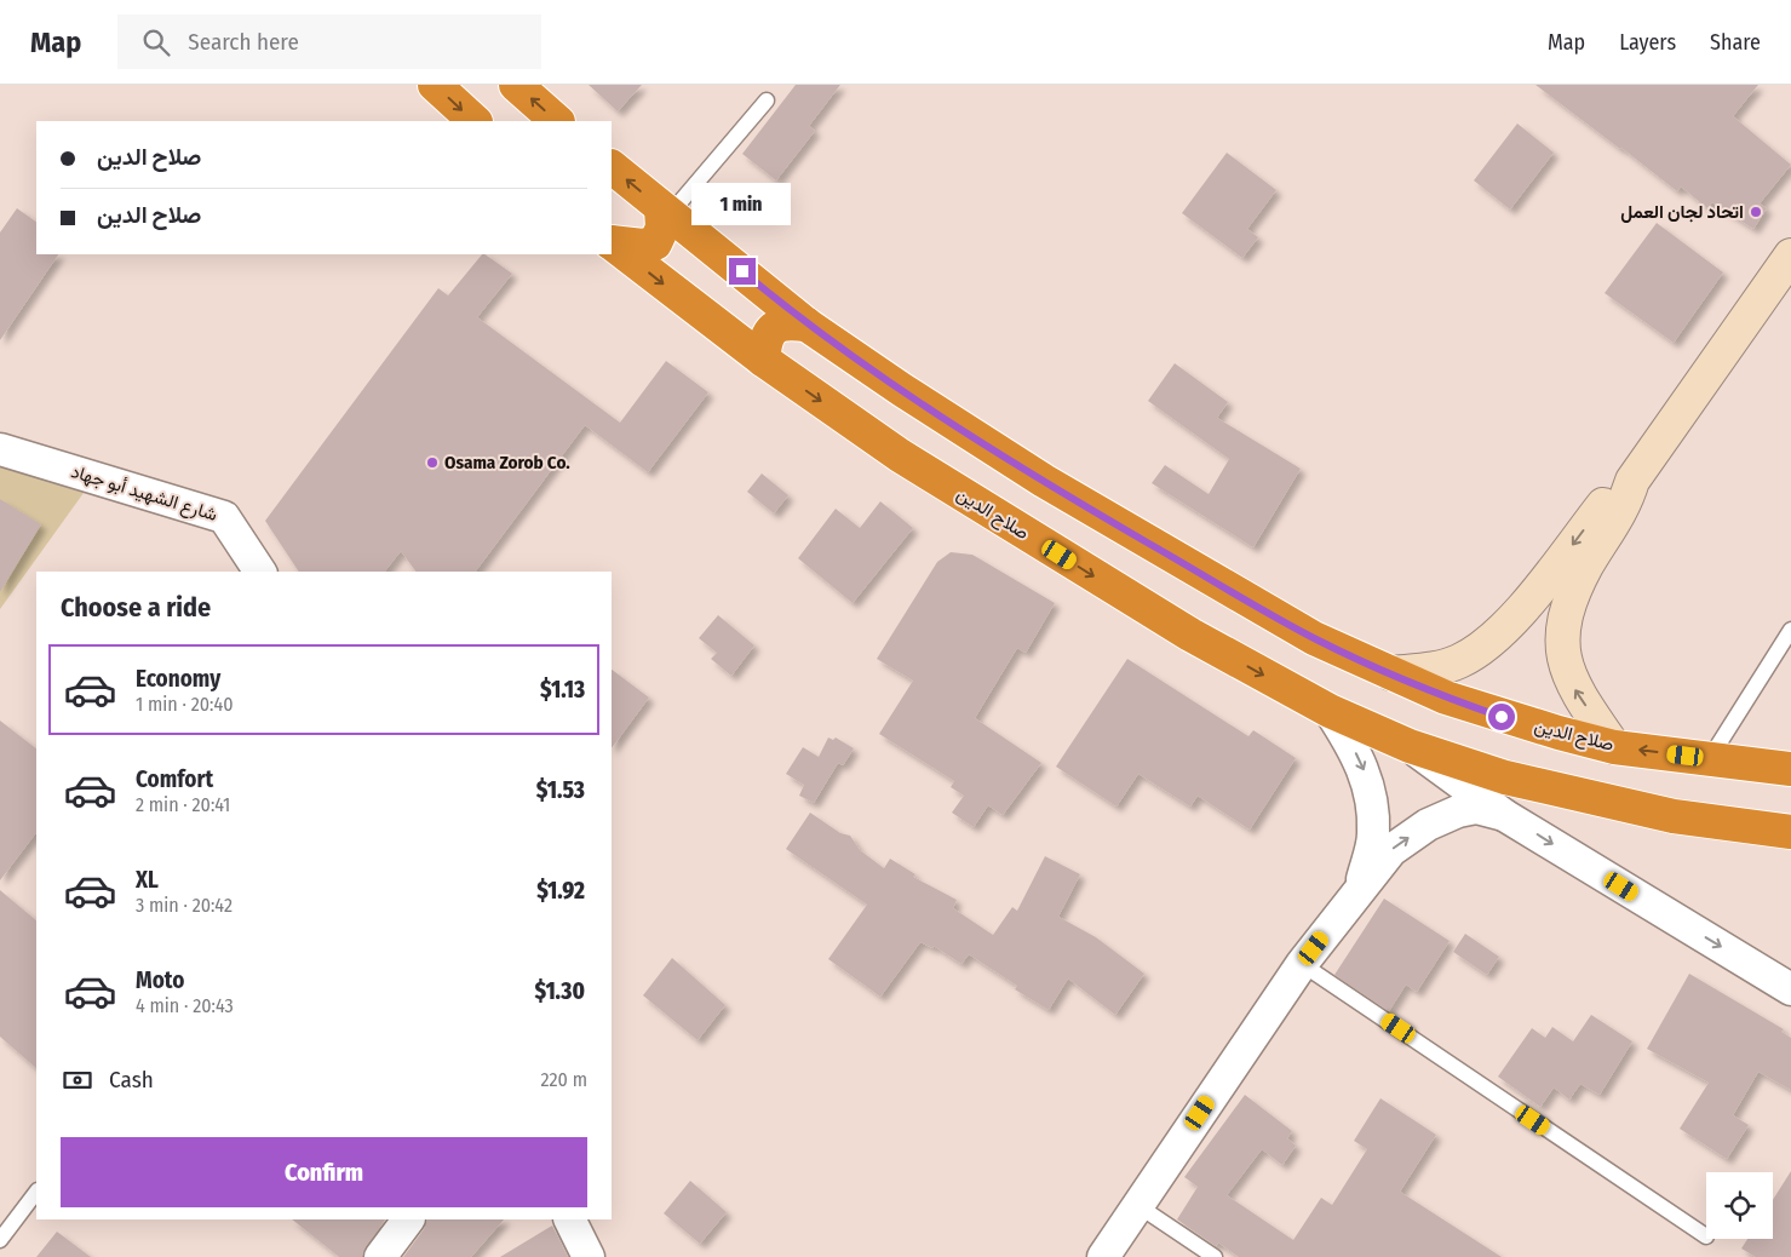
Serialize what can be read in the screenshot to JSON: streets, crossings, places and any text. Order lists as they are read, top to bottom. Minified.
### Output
{"streets":{"highway":["صلاح الدين"],"street":["شارع الشهيد أبو جهاد"]},"places":["اتحاد لجان العمل","Osama Zorob Co."],"page":{"header":"Map","search":"Search here","nav":["Map","Layers","Share"],"banner":["صلاح الدين","صلاح الدين"],"bubble":"1 min","heading":"Choose a ride","list":[{"name":"Economy","note":"1 min · 20:40","value":"$1.13"},{"name":"Comfort","note":"2 min · 20:41","value":"$1.53"},{"name":"XL","note":"3 min · 20:42","value":"$1.92"},{"name":"Moto","note":"4 min · 20:43","value":"$1.30"}],"pay":["Cash","220 m"],"buttons":"Confirm"}}
